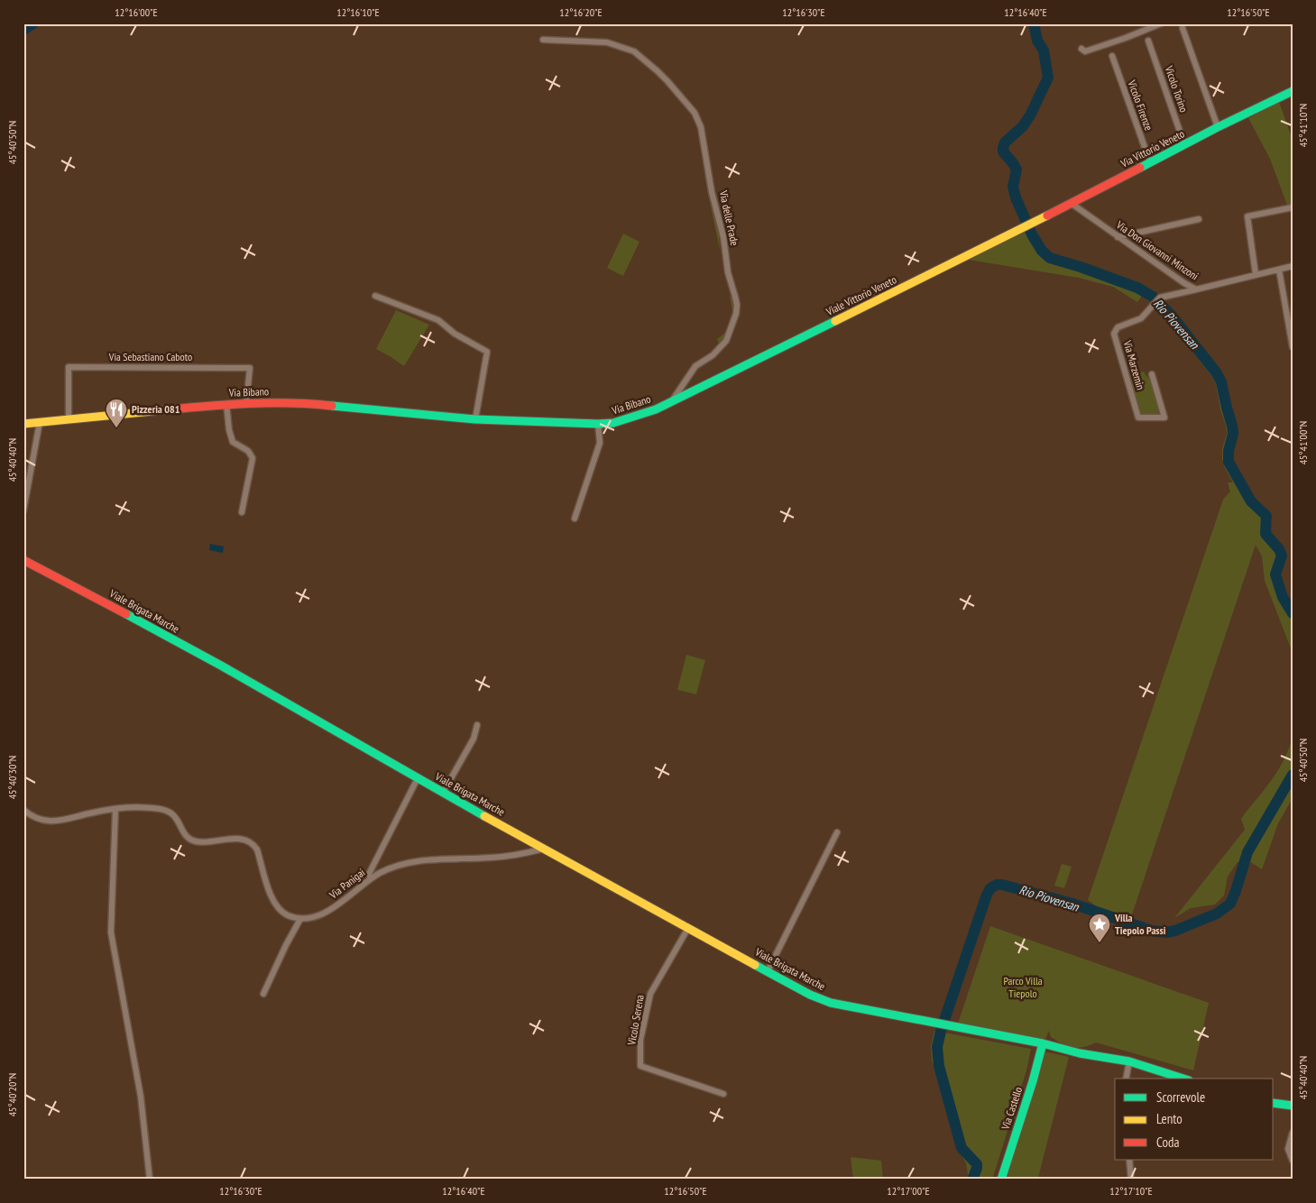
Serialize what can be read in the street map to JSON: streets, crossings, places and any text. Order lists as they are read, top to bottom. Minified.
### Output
{"streets":{"street":["Vicolo Torino","Vicolo Firenze","Via Vittorio Veneto","Via delle Prade","Via Don Giovanni Minzoni","Viale Vittorio Veneto","Via Sebastiano Caboto","Via Marzemin","Via Bibano","Viale Brigata Marche","Via Panigai","Vicolo Serena","Via Castello"]},"crossings":[["Vicolo Torino","Via Vittorio Veneto"],["Vicolo Firenze","Via Vittorio Veneto"],["Via Vittorio Veneto","Via Don Giovanni Minzoni"],["Via Vittorio Veneto","Viale Vittorio Veneto"],["Via delle Prade","Via Bibano"],["Via Don Giovanni Minzoni","Via Marzemin"],["Viale Vittorio Veneto","Via Bibano"],["Via Sebastiano Caboto","Via Bibano"],["Viale Brigata Marche","Via Panigai"],["Viale Brigata Marche","Vicolo Serena"],["Viale Brigata Marche","Via Castello"]],"water":["Rio Piovensan"],"parks":["Parco Villa Tiepolo"],"places":{"restaurant":["Pizzeria 081"],"place":["Villa Tiepolo Passi"]},"legend":["Scorrevole","Lento","Coda"],"coordinates":["12°16'00\"E","12°16'10\"E","12°16'20\"E","12°16'30\"E","12°16'40\"E","12°16'50\"E","45°41'10\"N","45°40'50\"N","45°41'00\"N","45°40'40\"N","45°40'30\"N","45°40'20\"N","12°17'00\"E","12°17'10\"E"]}
